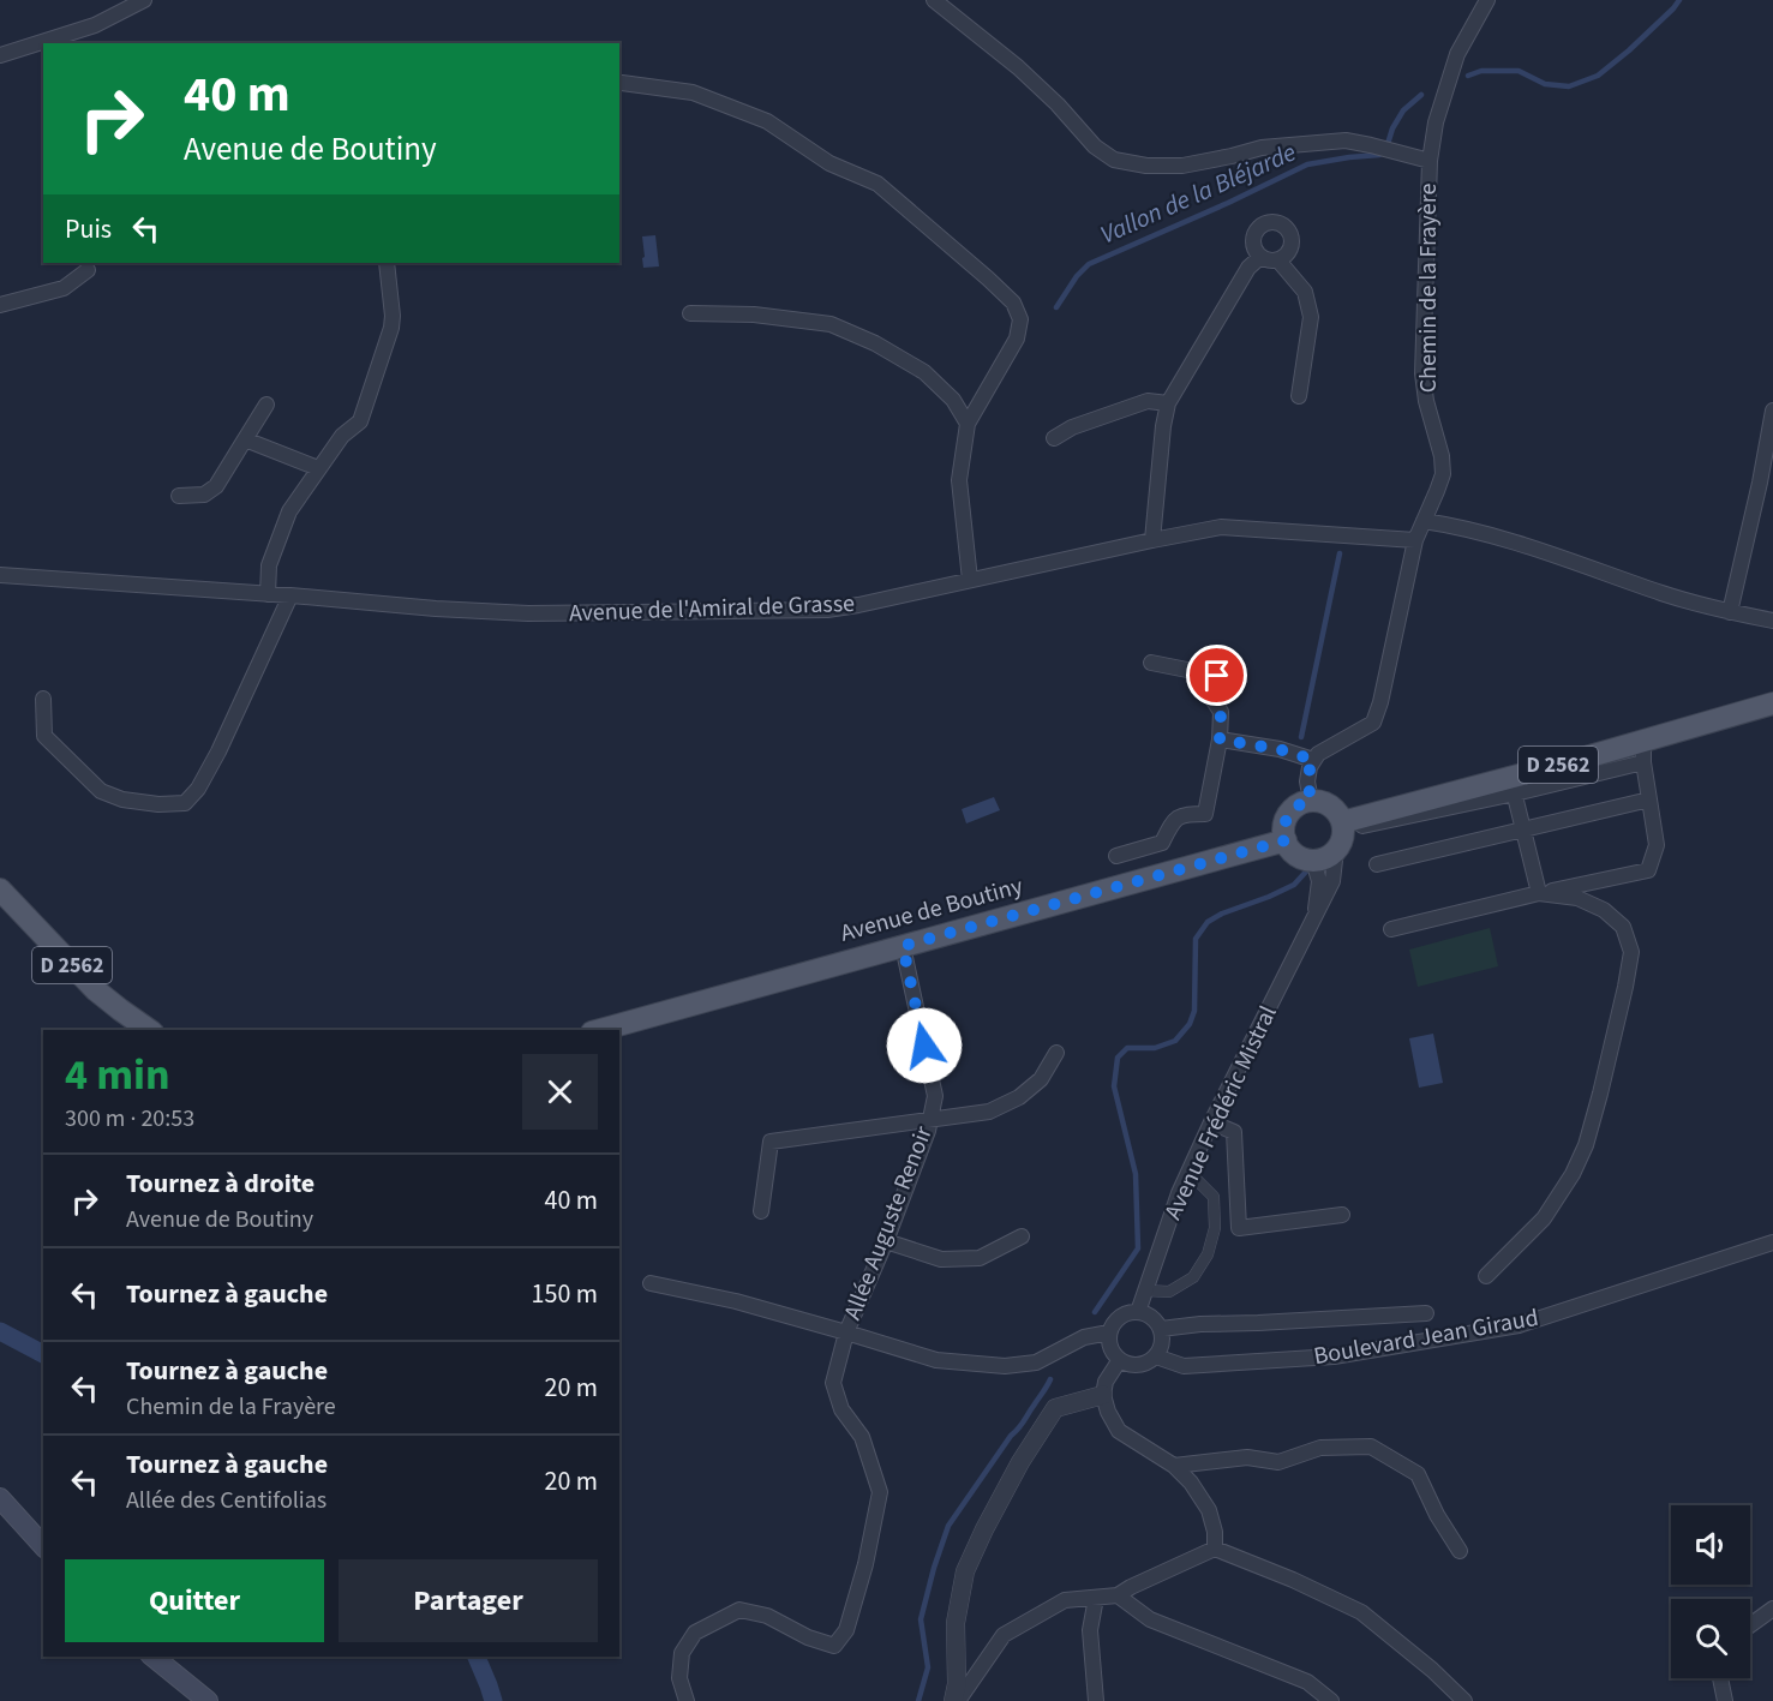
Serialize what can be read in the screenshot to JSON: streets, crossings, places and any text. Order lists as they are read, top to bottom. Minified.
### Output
{"streets":{"main road":["D 2562","Avenue de Boutiny"],"street":["Chemin de la Frayère","Avenue de l'Amiral de Grasse","Avenue Frédéric Mistral","Allée Auguste Renoir","Boulevard Jean Giraud"]},"crossings":[["Chemin de la Frayère","Avenue de l'Amiral de Grasse"],["D 2562","Avenue de Boutiny"],["D 2562","Avenue Frédéric Mistral"],["Avenue de Boutiny","Avenue Frédéric Mistral"],["Avenue de Boutiny","Allée Auguste Renoir"],["Avenue Frédéric Mistral","Boulevard Jean Giraud"]],"water":["Vallon de la Bléjarde"],"page":{"turn":["40 m","Avenue de Boutiny"],"then":"Puis","heading":["4 min","300 m · 20:53"],"list":[{"name":"Tournez à droite","note":"Avenue de Boutiny","value":"40 m"},{"name":"Tournez à gauche","value":"150 m"},{"name":"Tournez à gauche","note":"Chemin de la Frayère","value":"20 m"},{"name":"Tournez à gauche","note":"Allée des Centifolias","value":"20 m"}],"buttons":["Quitter","Partager"]}}
